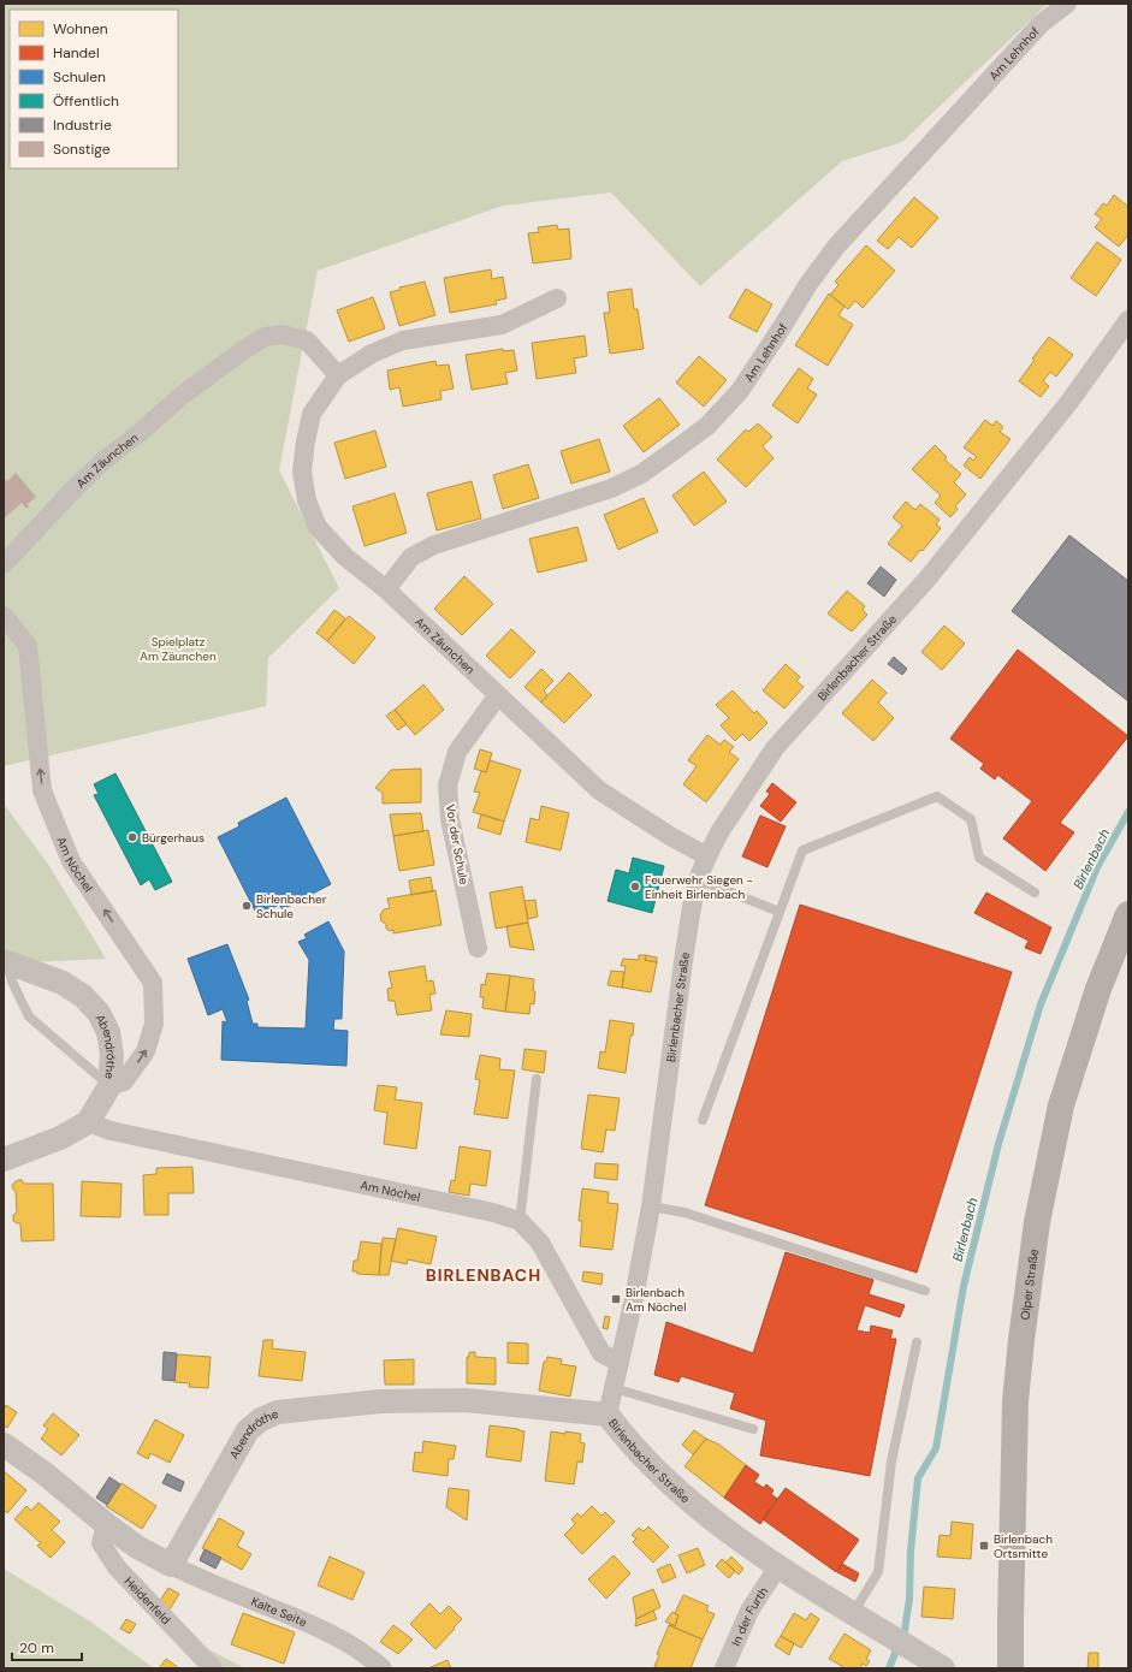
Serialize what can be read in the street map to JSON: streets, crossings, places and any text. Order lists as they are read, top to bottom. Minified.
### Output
{"streets":{"main road":["Olper Straße"],"street":["Am Lehnhof","Am Zäunchen","Birlenbacher Straße","Vor der Schule","Am Nöchel","Abendröthe","Heidenfeld","Kalte Seite","In der Furth"]},"crossings":[["Am Lehnhof","Am Zäunchen"],["Am Zäunchen","Birlenbacher Straße"],["Am Zäunchen","Vor der Schule"],["Birlenbacher Straße","Am Nöchel"],["Birlenbacher Straße","Abendröthe"],["Birlenbacher Straße","In der Furth"],["Am Nöchel","Abendröthe"],["Abendröthe","Kalte Seite"]],"one_way":["Am Nöchel"],"districts":["BIRLENBACH"],"water":["Birlenbach"],"parks":["Spielplatz Am Zäunchen"],"places":{"other":["Bürgerhaus","Feuerwehr Siegen - Einheit Birlenbach","Birlenbacher Schule"],"transit":["Birlenbach Am Nöchel","Birlenbach Ortsmitte"]},"legend":["Wohnen","Handel","Schulen","Öffentlich","Industrie","Sonstige"],"scale_bar":"20 m"}
